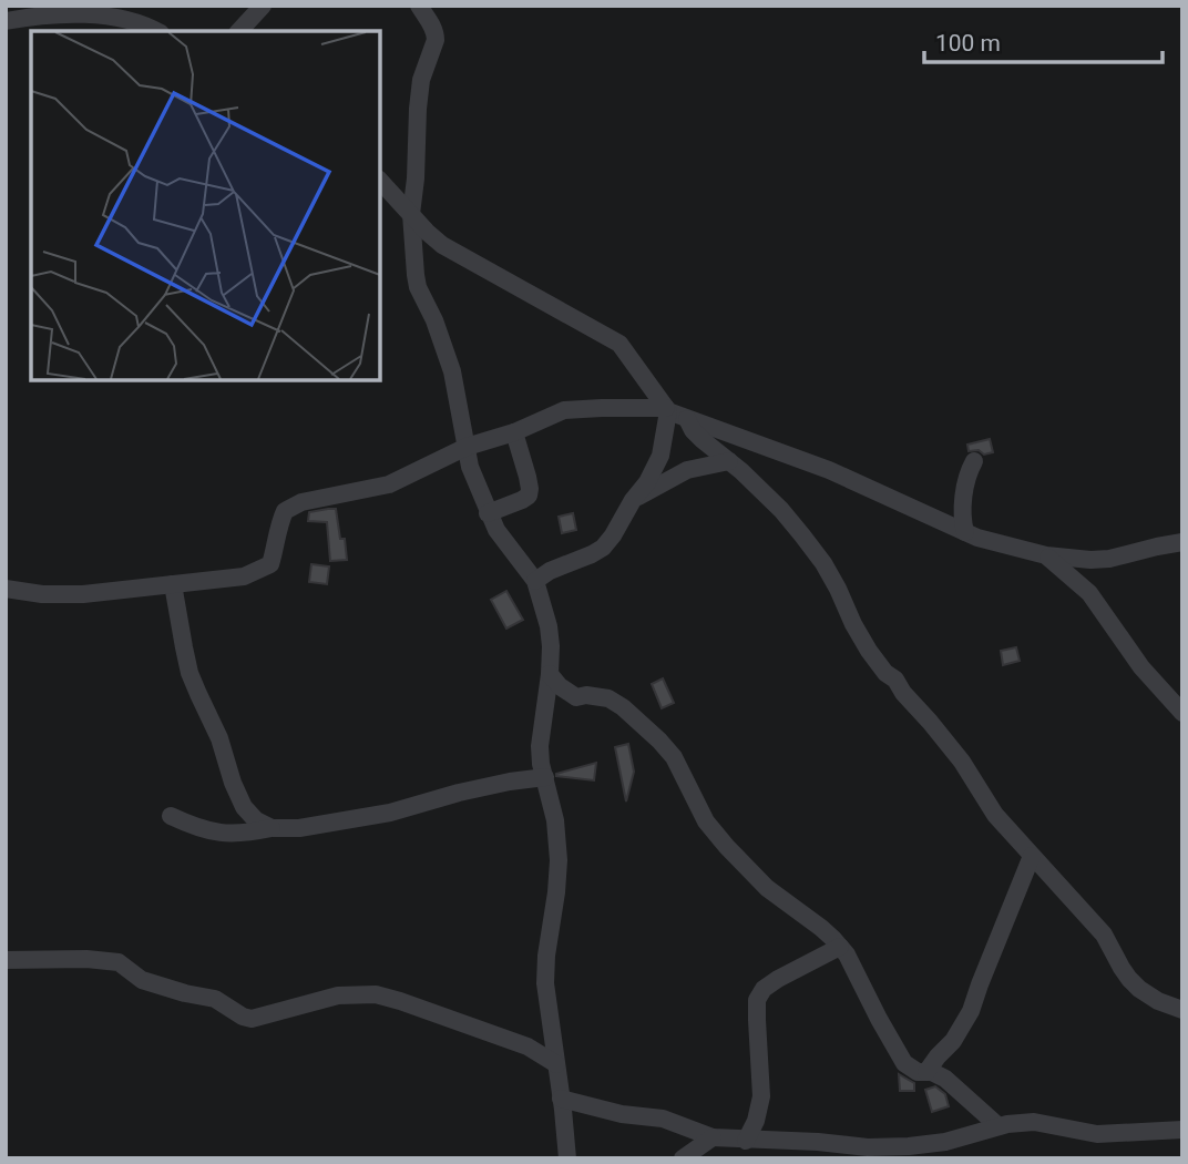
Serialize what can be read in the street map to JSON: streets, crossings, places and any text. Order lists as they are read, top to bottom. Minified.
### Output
{"scale_bar":"100 m"}
